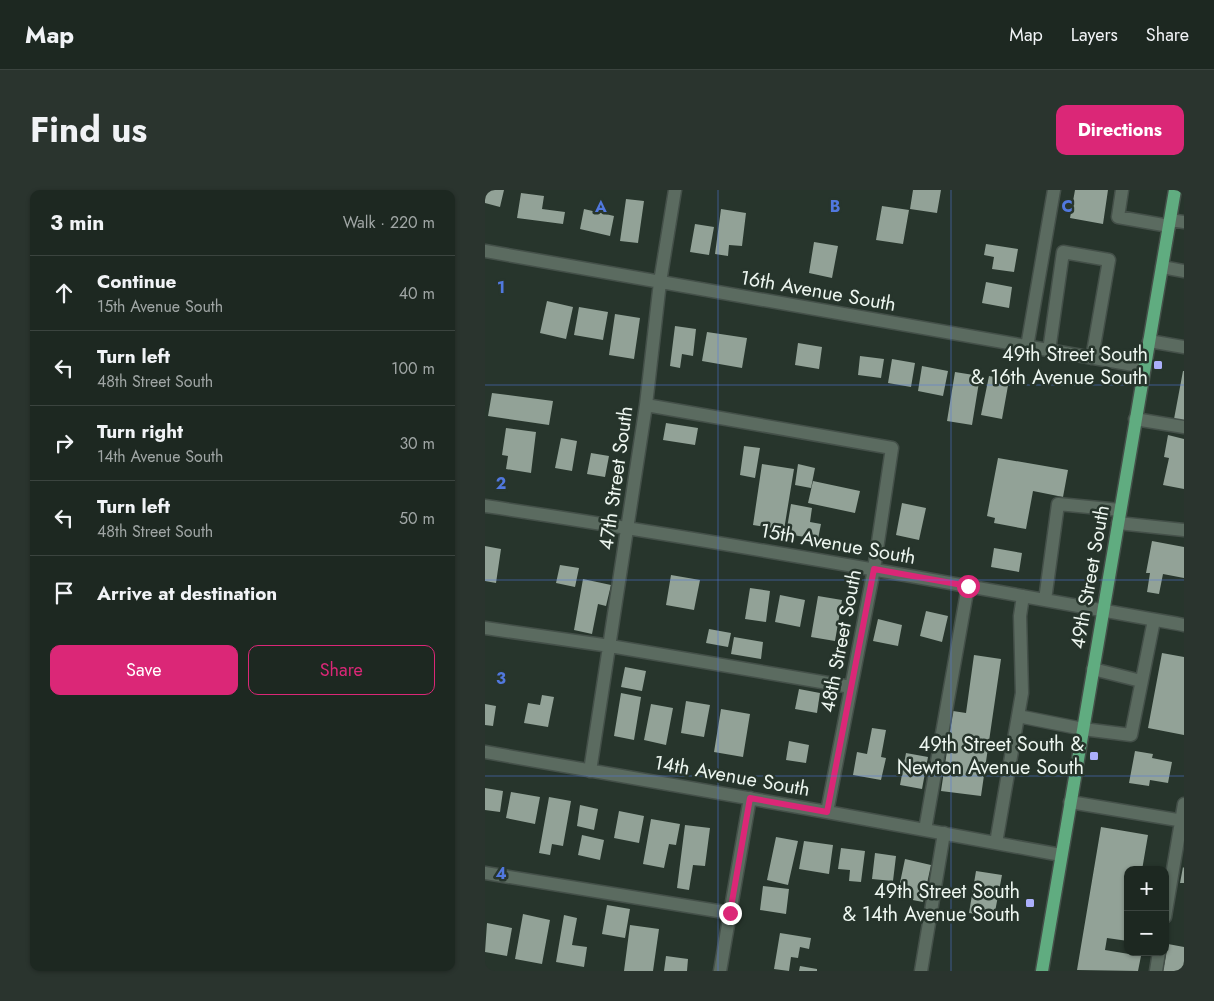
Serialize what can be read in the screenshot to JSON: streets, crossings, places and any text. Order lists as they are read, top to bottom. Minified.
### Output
{"streets":{"main road":["49th Street South"],"street":["16th Avenue South","47th Street South","15th Avenue South","48th Street South","14th Avenue South"]},"crossings":[["16th Avenue South","47th Street South"],["16th Avenue South","49th Street South"],["47th Street South","15th Avenue South"],["47th Street South","48th Street South"],["47th Street South","14th Avenue South"],["15th Avenue South","49th Street South"],["15th Avenue South","48th Street South"],["49th Street South","14th Avenue South"],["48th Street South","14th Avenue South"]],"places":{"transit":["49th Street South & 16th Avenue South","49th Street South & Newton Avenue South","49th Street South & 14th Avenue South"]},"page":{"header":"Map","nav":["Map","Layers","Share"],"title":"Find us","buttons":["Directions",["Save","Share"]],"heading":["3 min","Walk · 220 m"],"list":[["Continue","15th Avenue South","40 m"],["Turn left","48th Street South","100 m"],["Turn right","14th Avenue South","30 m"],["Turn left","48th Street South","50 m"],"Arrive at destination"],"map_buttons":["+","−"]},"grid":{"columns":["A","B","C"],"rows":["1","2","3","4"]}}
